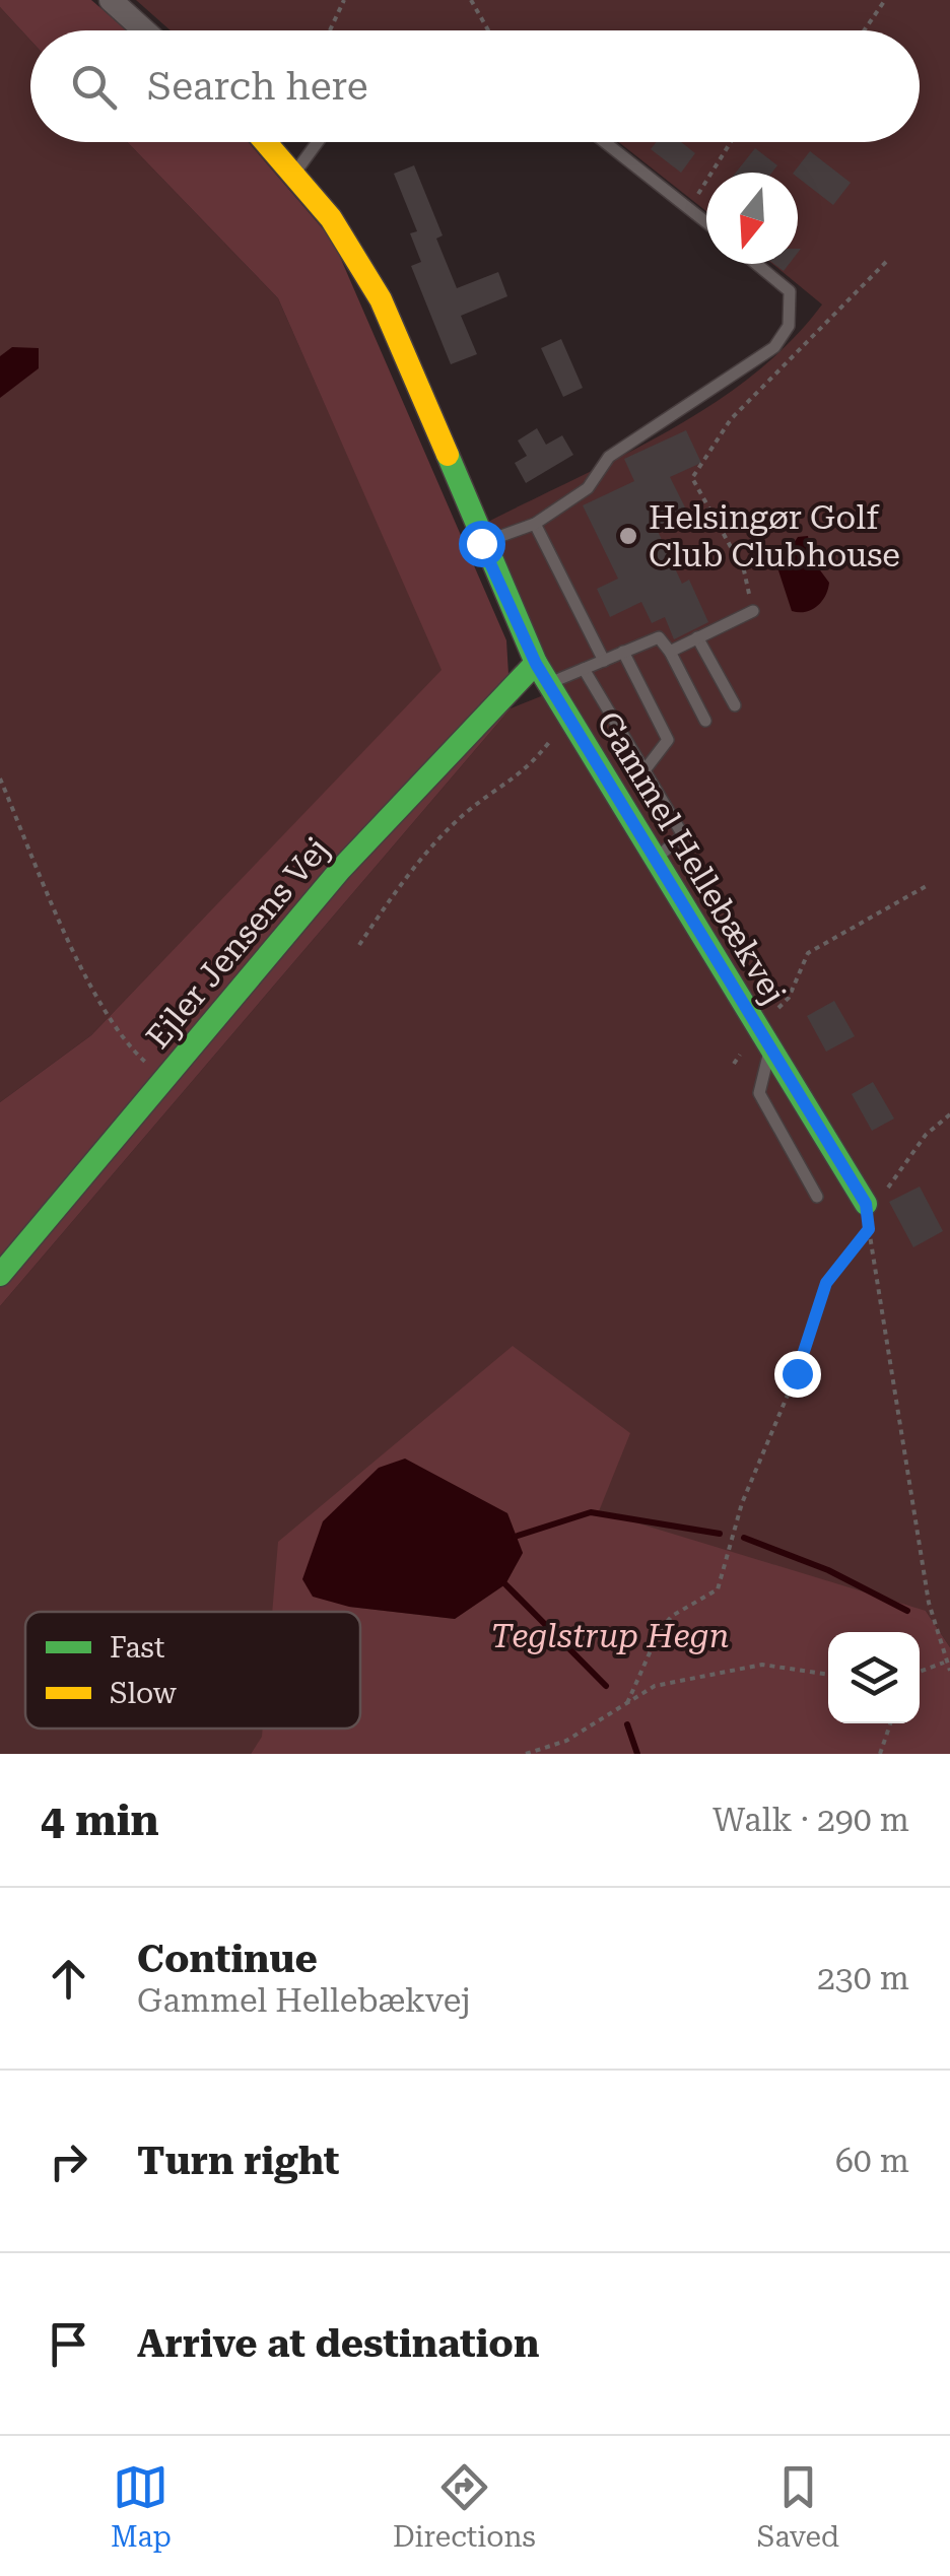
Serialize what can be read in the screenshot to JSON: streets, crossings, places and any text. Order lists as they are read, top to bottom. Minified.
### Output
{"streets":{"street":["Gammel Hellebækvej","Ejler Jensens Vej"]},"crossings":[["Gammel Hellebækvej","Ejler Jensens Vej"]],"parks":["Teglstrup Hegn"],"places":["Helsingør Golf Club Clubhouse"],"legend":["Fast","Slow"],"north":"bottom","page":{"search":"Search here","heading":["4 min","Walk · 290 m"],"list":[["Continue","Gammel Hellebækvej","230 m"],["Turn right","60 m"],"Arrive at destination"],"nav":["Map","Directions","Saved"]}}
